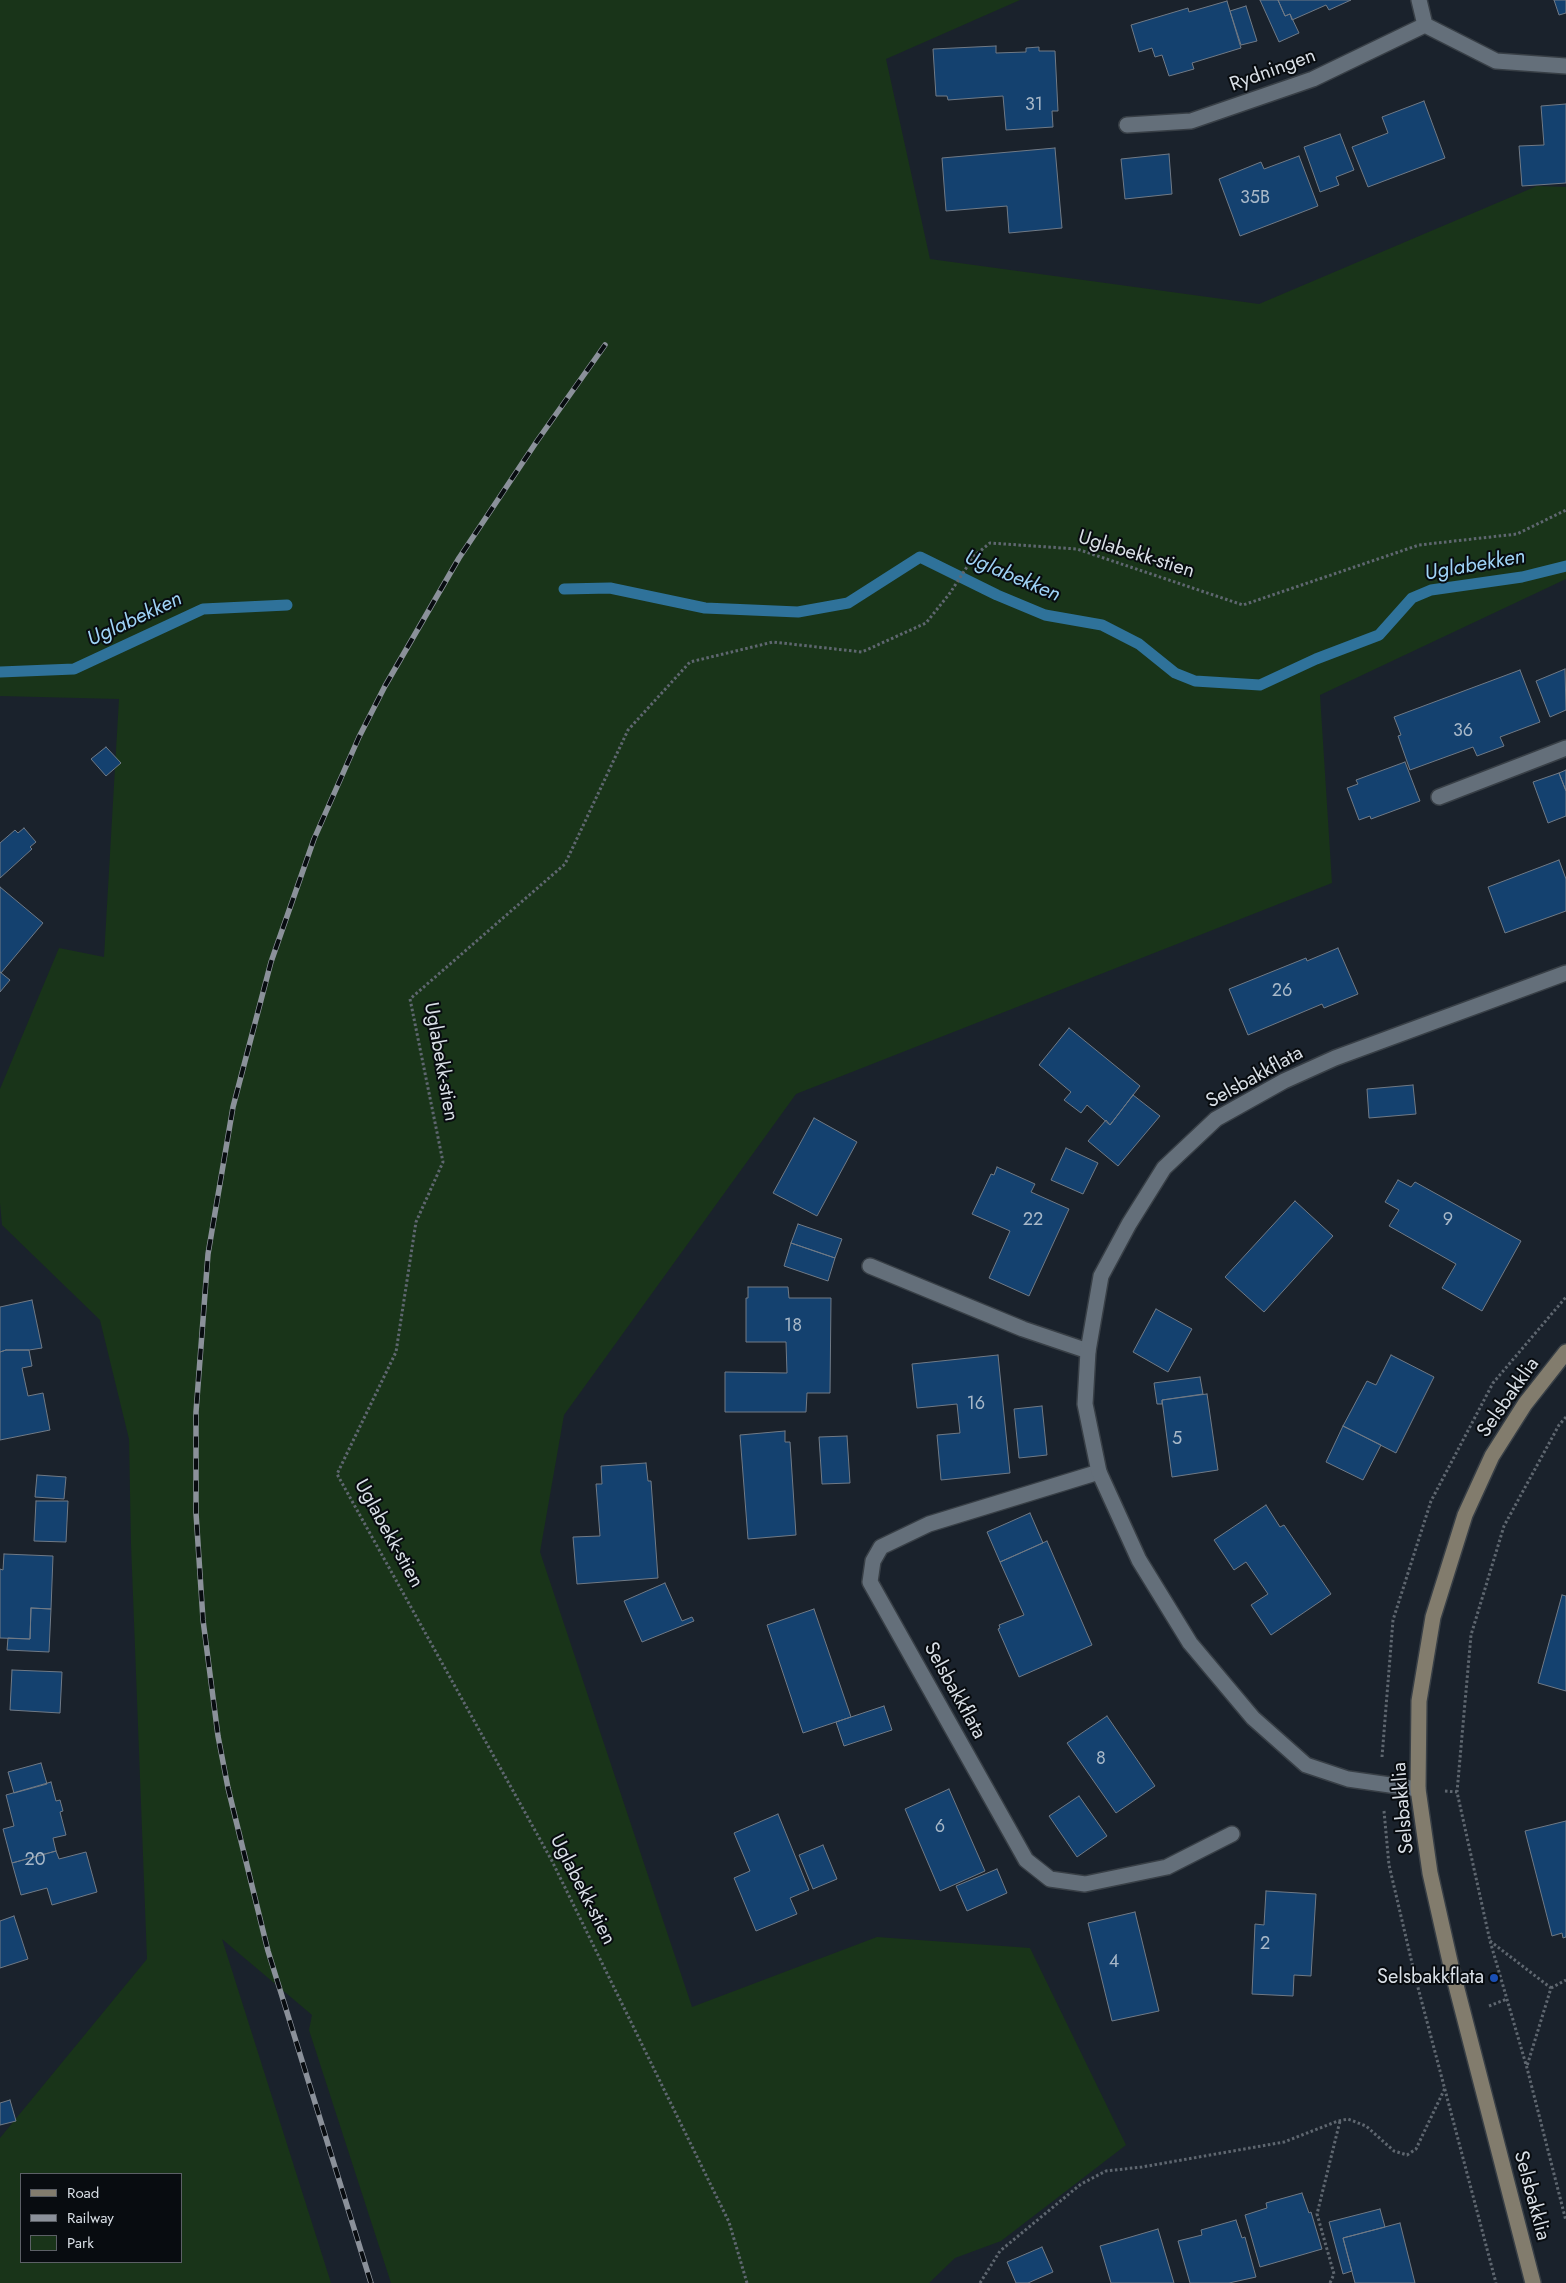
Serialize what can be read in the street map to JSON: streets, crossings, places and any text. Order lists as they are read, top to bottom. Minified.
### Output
{"streets":{"street":["Rydningen","Selsbakkflata","Selsbakklia"],"path":["Uglabekk-stien"]},"crossings":[["Selsbakkflata","Selsbakklia"]],"water":["Uglabekken"],"places":["Selsbakkflata"],"house_numbers":["31","35B","36","26","22","9","18","16","5","8","6","20","2","4"],"legend":["Road","Railway","Park"]}
